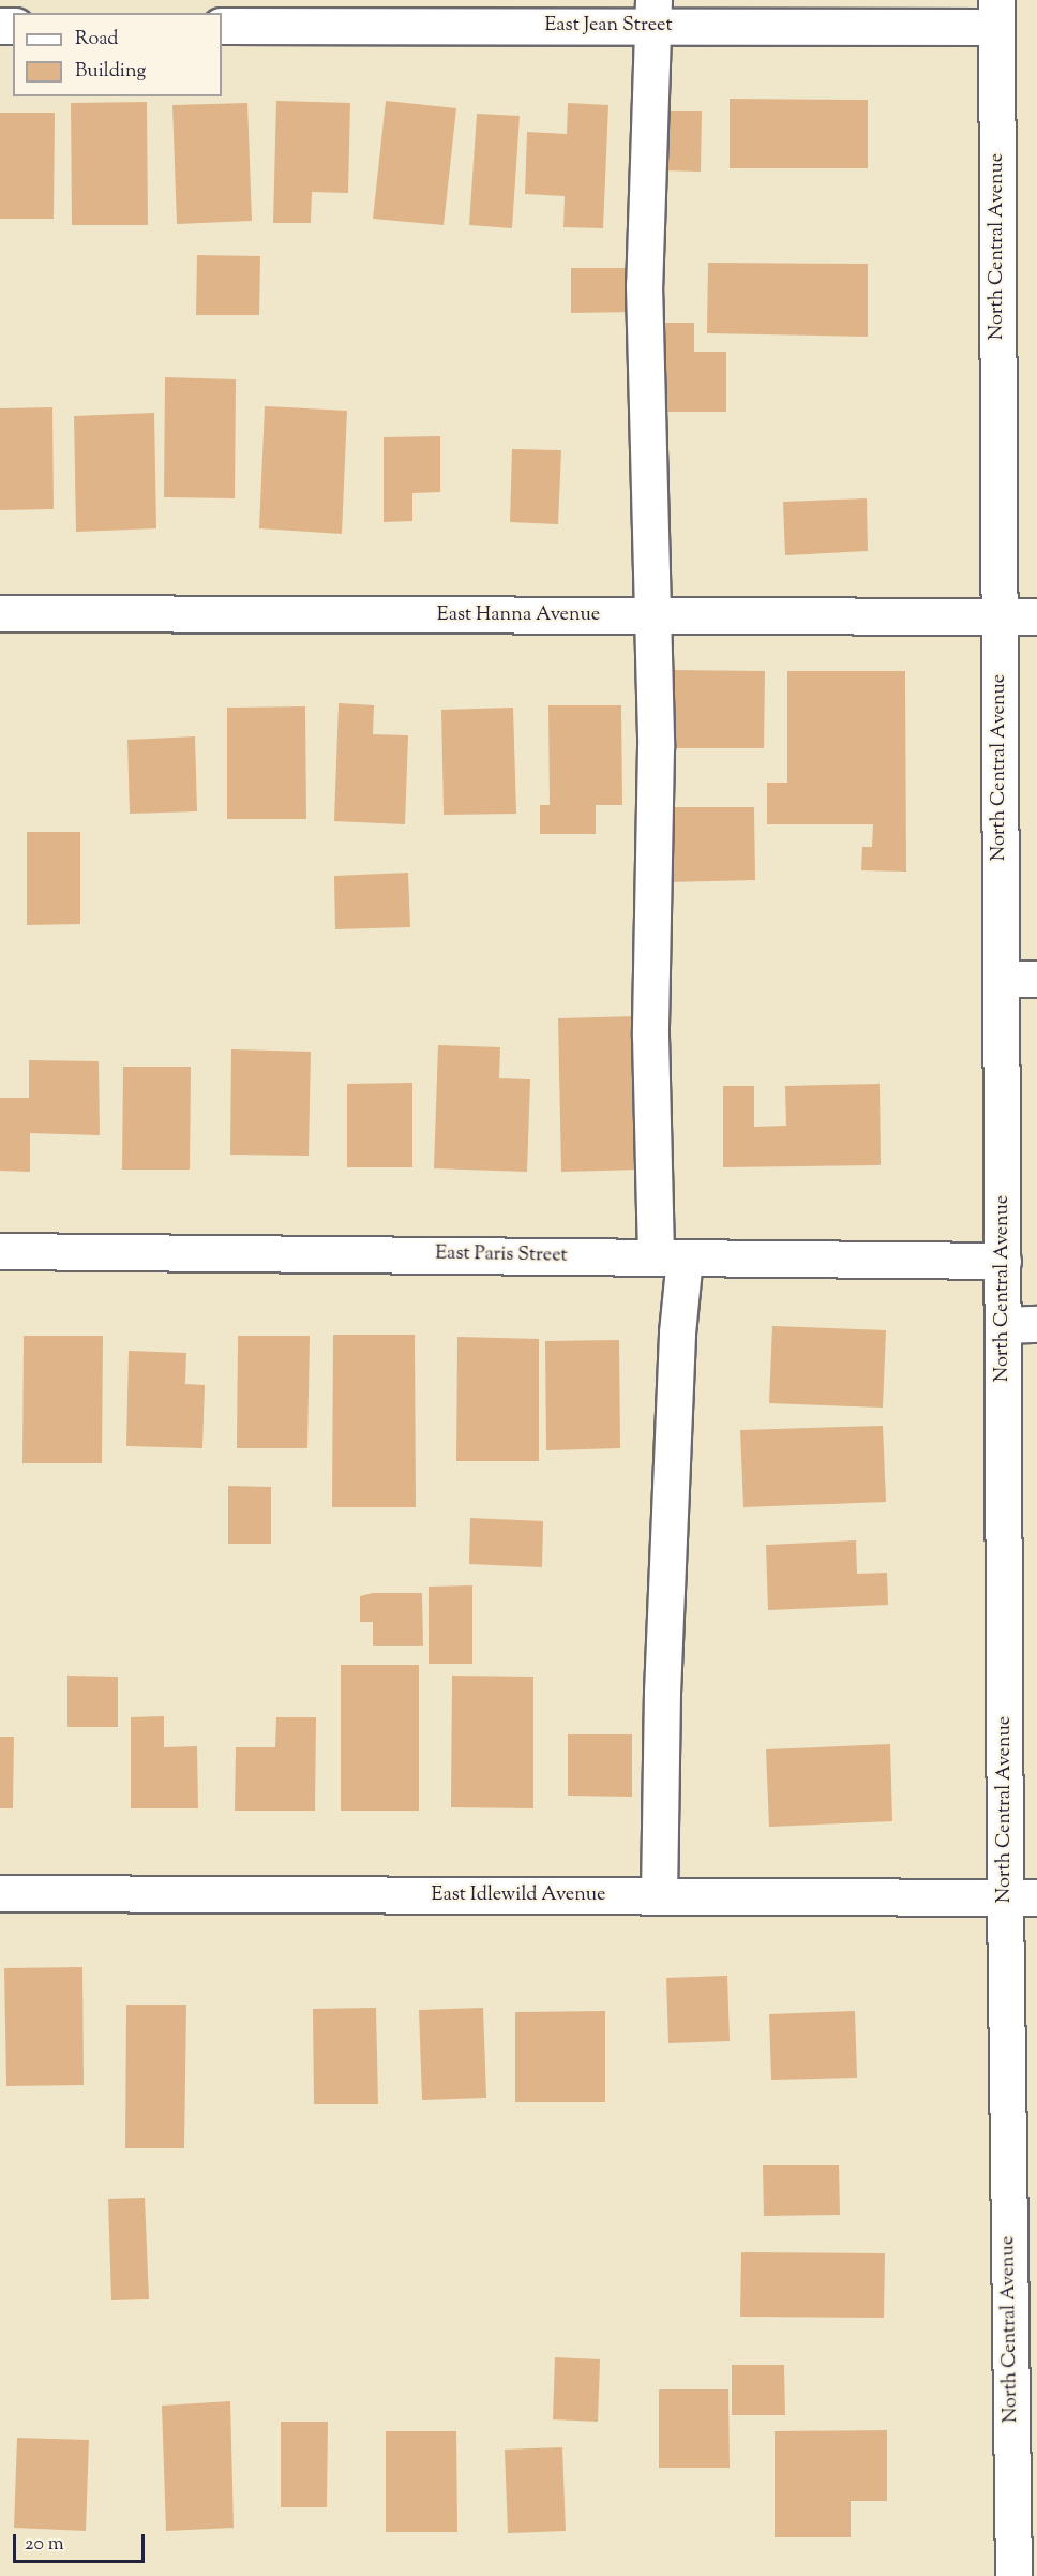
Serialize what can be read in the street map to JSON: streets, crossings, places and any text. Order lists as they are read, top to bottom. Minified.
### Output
{"streets":{"street":["East Jean Street","North Central Avenue","East Hanna Avenue","East Paris Street","East Idlewild Avenue"]},"crossings":[["East Jean Street","North Central Avenue"],["North Central Avenue","East Hanna Avenue"],["North Central Avenue","East Paris Street"],["North Central Avenue","East Idlewild Avenue"]],"legend":["Road","Building"],"scale_bar":"20 m"}
